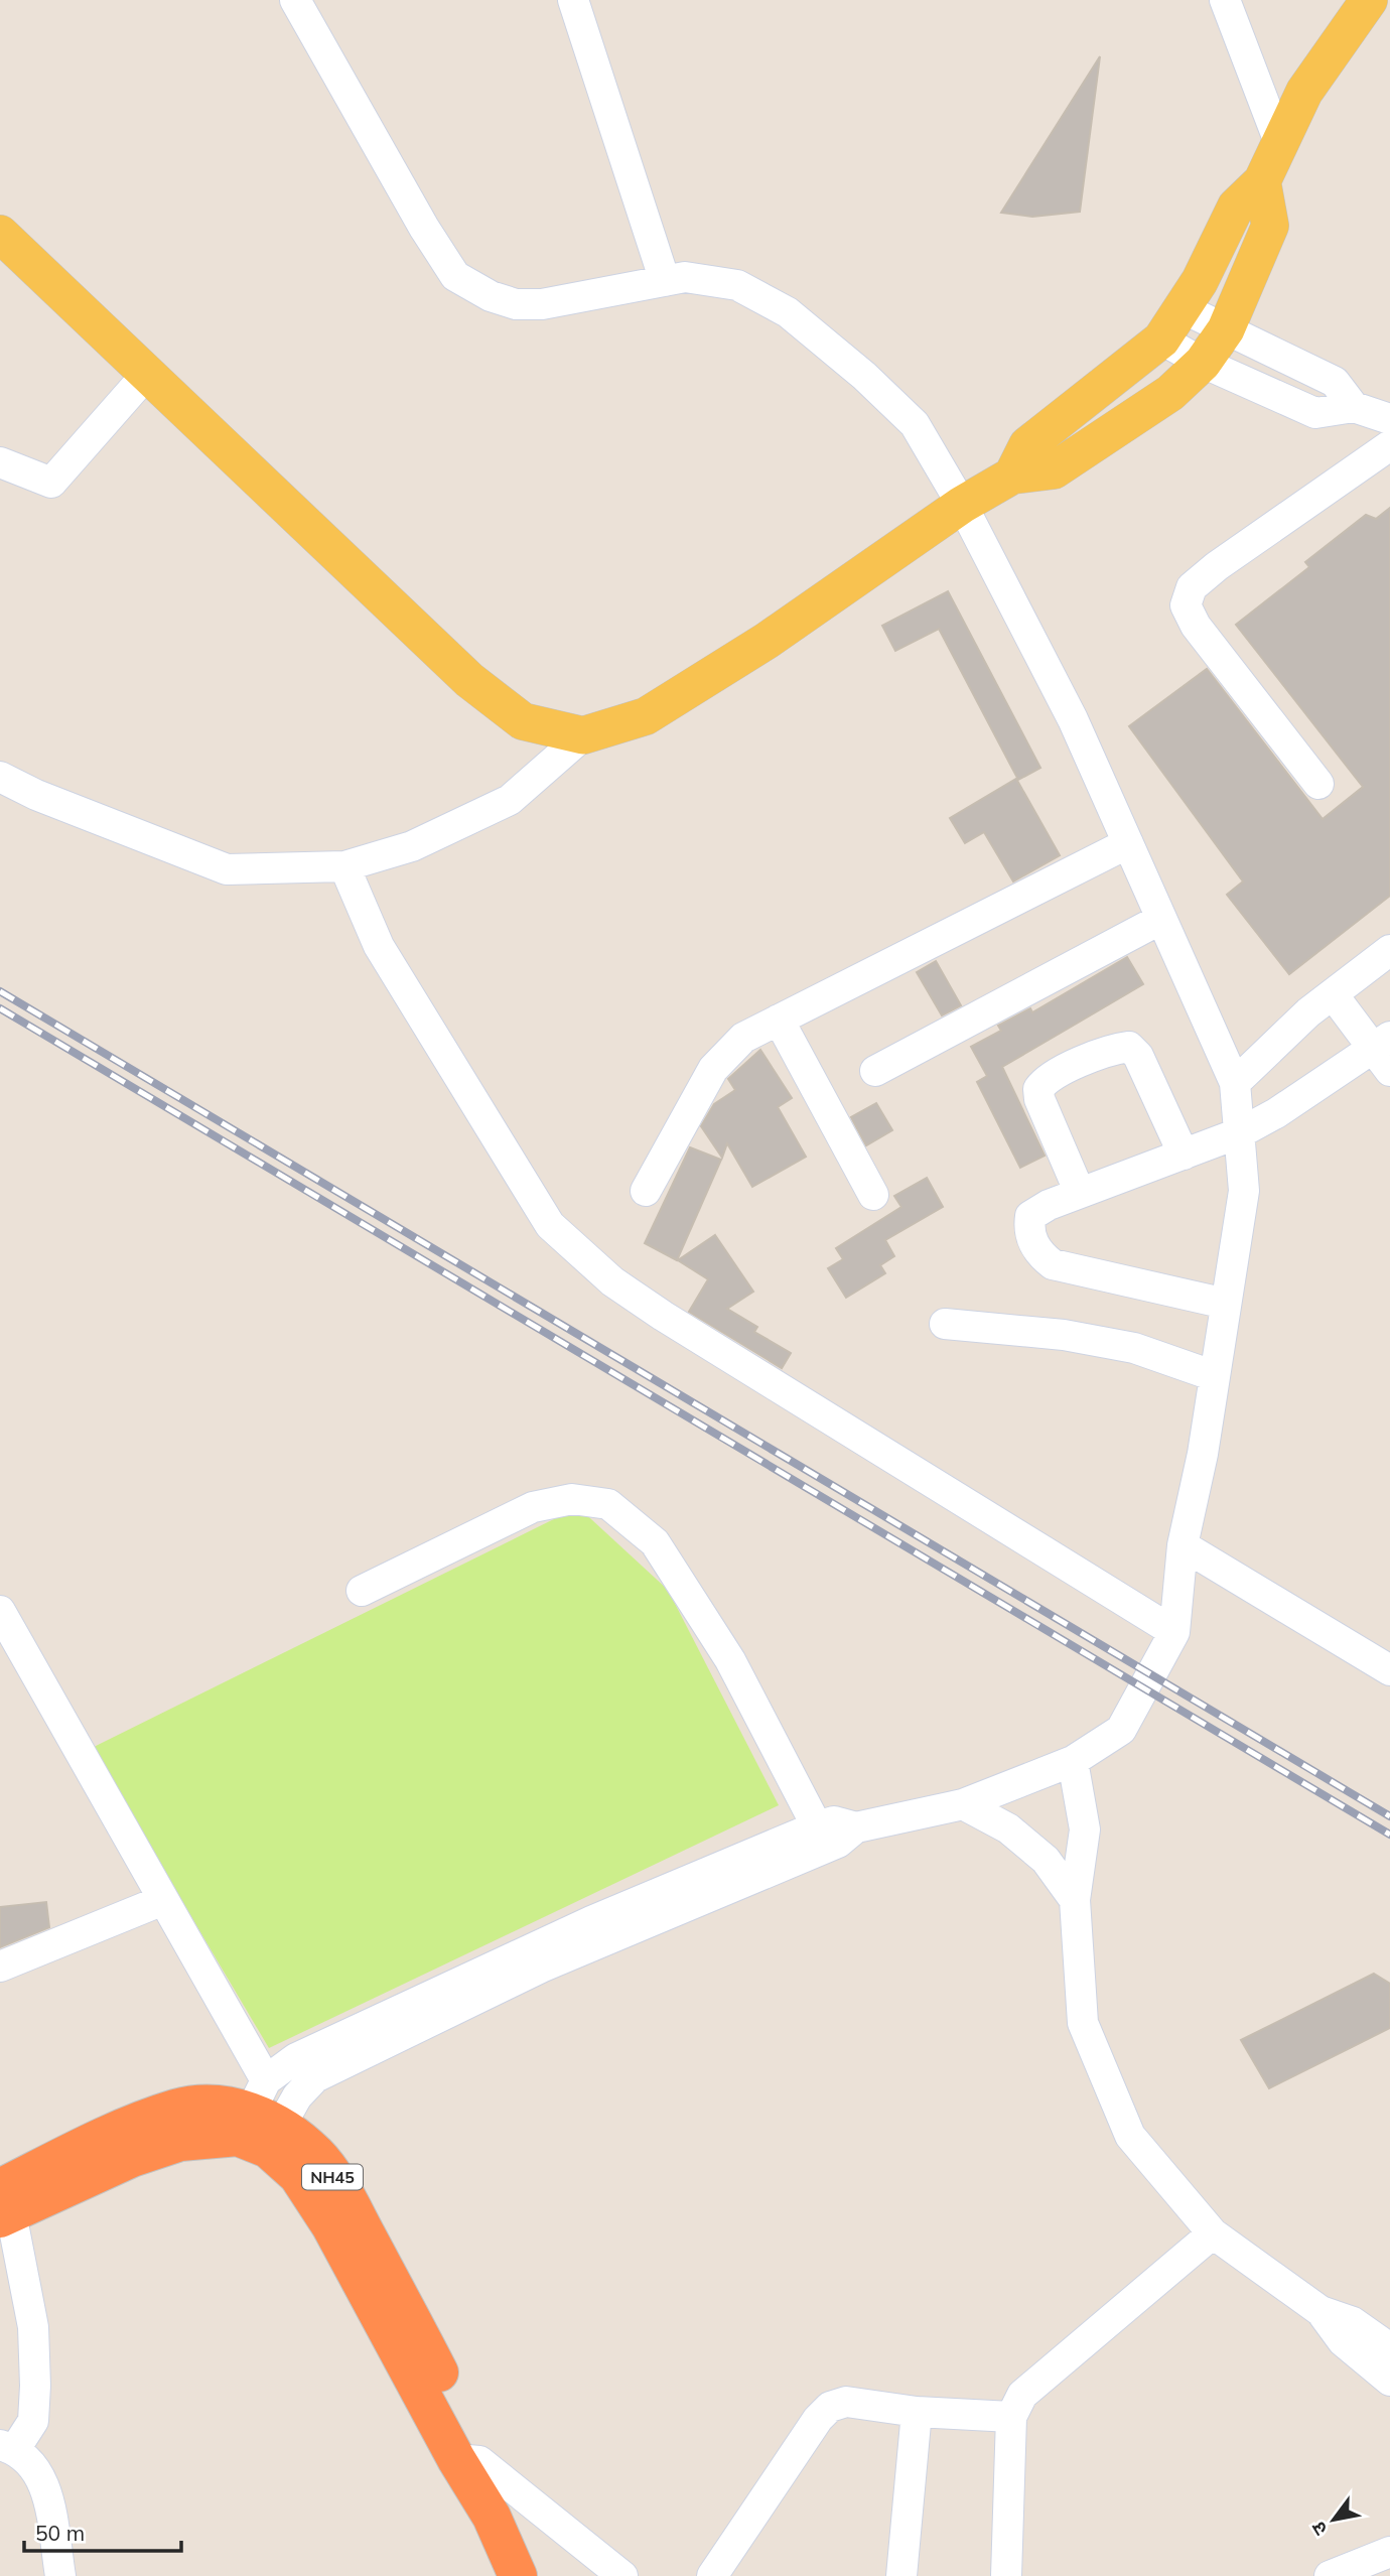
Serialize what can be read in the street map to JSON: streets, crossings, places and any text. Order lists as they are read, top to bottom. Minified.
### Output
{"streets":{"highway":["NH45"]},"scale_bar":"50 m","north":"bottom left"}
